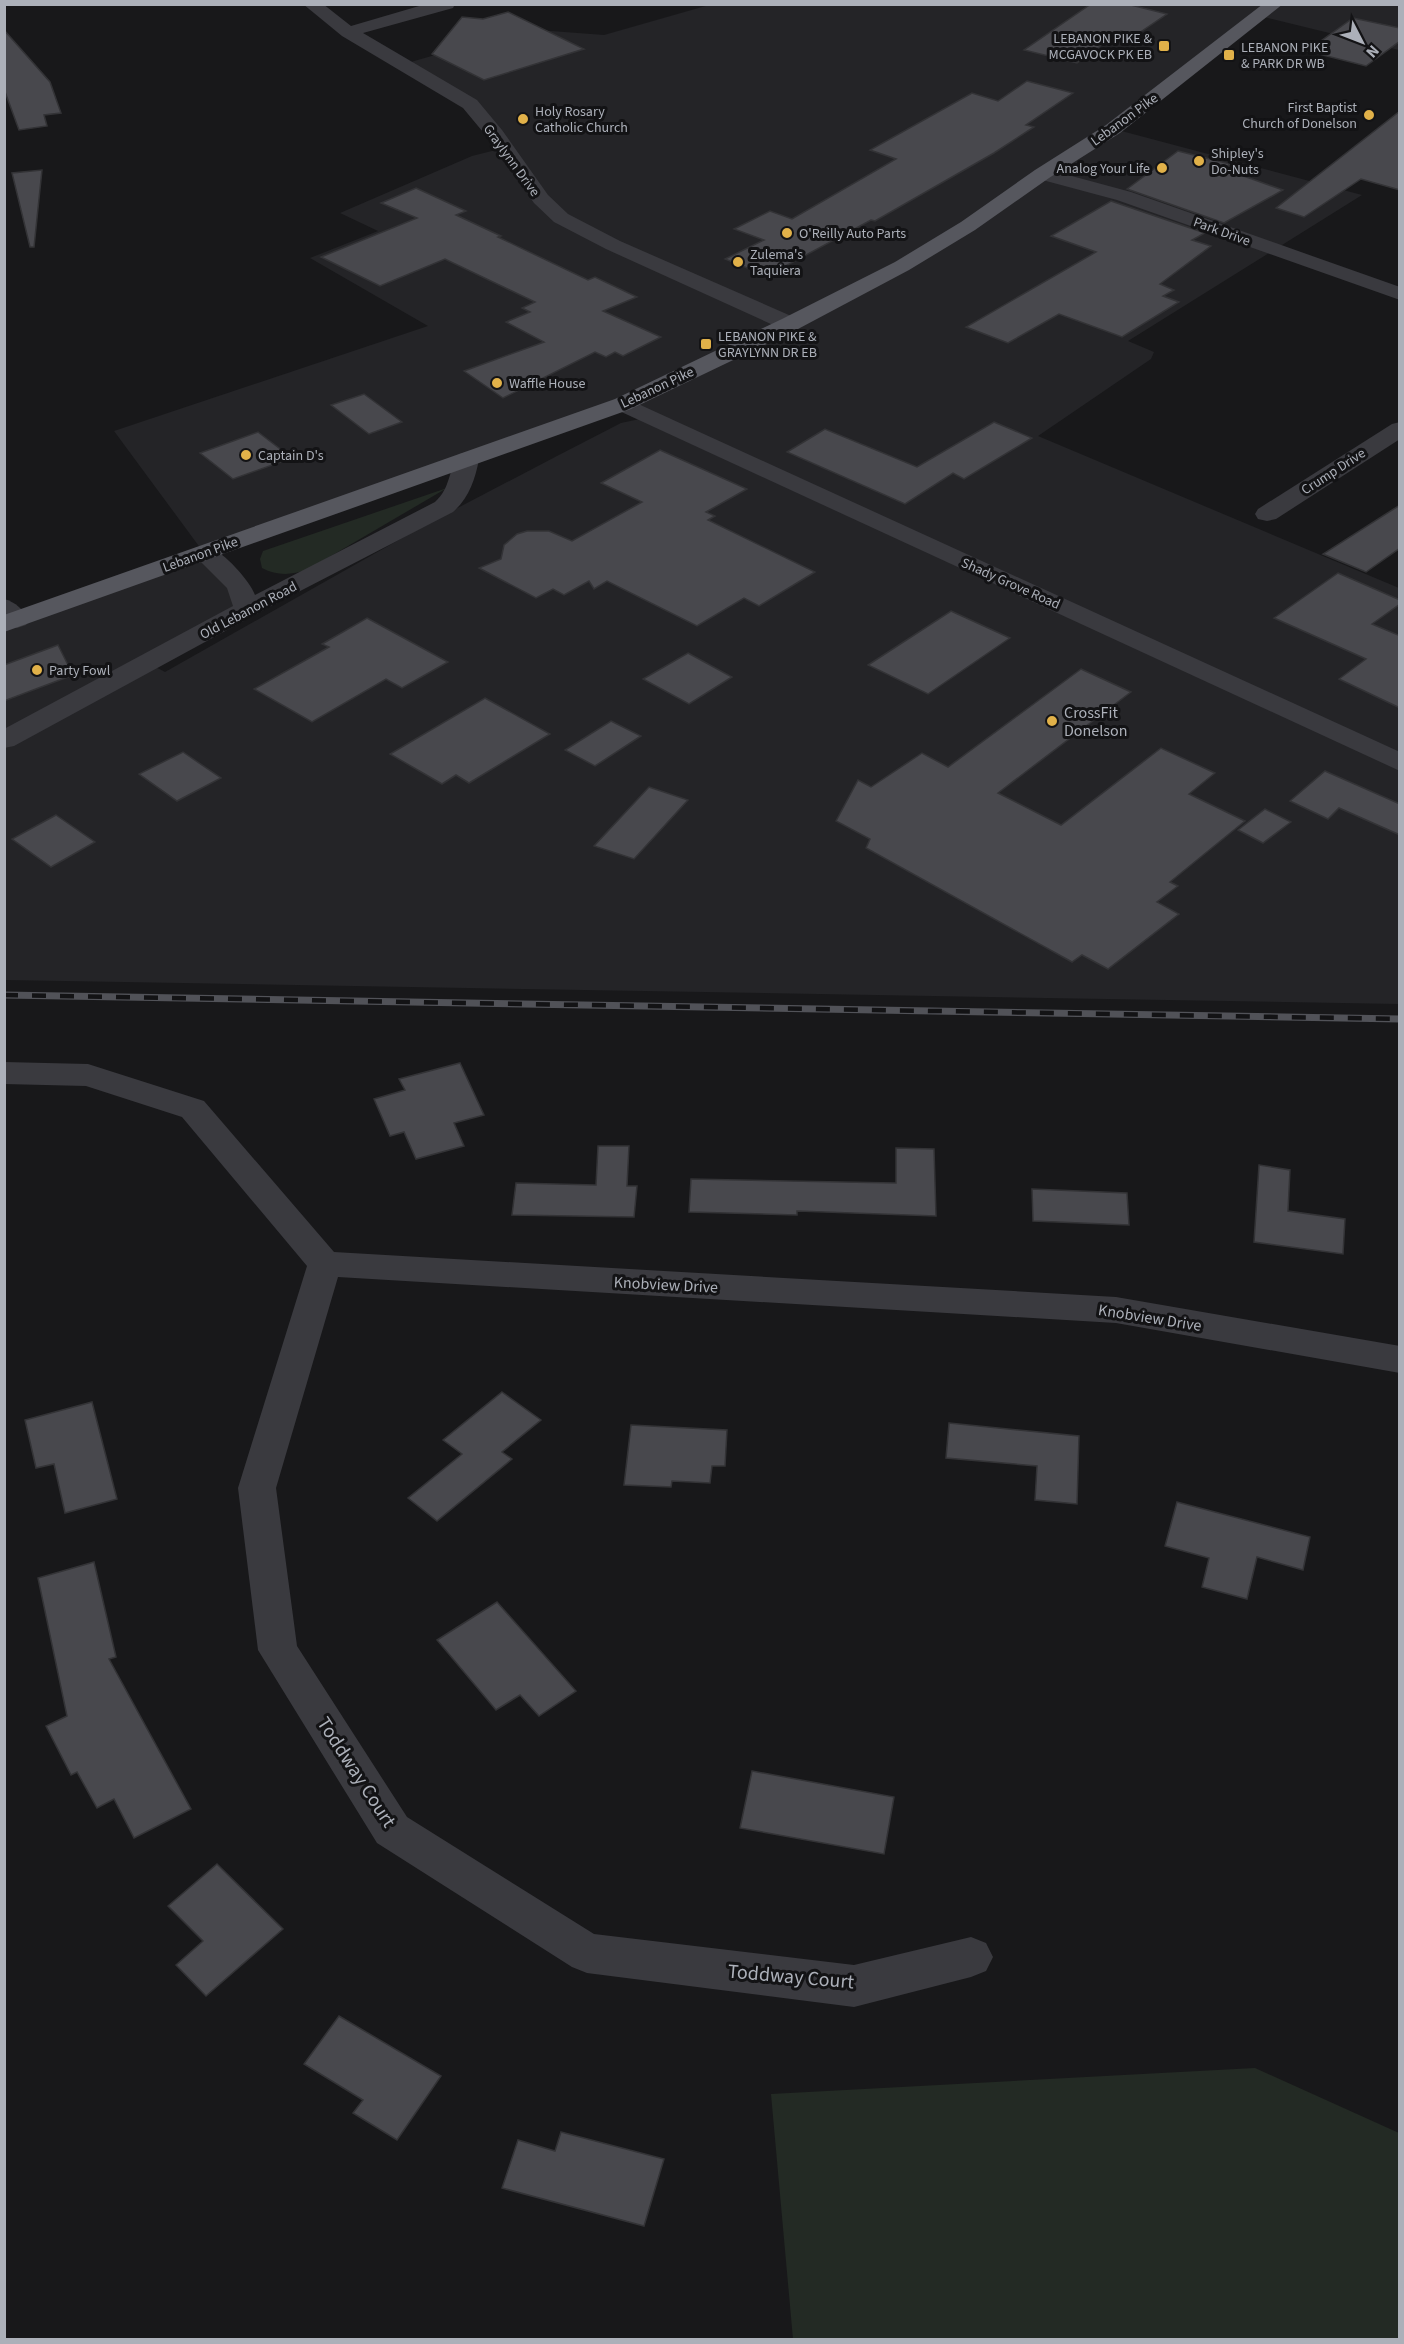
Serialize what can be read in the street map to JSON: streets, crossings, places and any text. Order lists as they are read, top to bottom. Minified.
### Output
{"streets":{"main road":["Lebanon Pike"],"street":["Graylynn Drive","Park Drive","Crump Drive","Shady Grove Road","Old Lebanon Road","Knobview Drive","Toddway Court"]},"crossings":[["Lebanon Pike","Graylynn Drive"],["Lebanon Pike","Park Drive"],["Lebanon Pike","Shady Grove Road"],["Lebanon Pike","Old Lebanon Road"],["Knobview Drive","Toddway Court"]],"places":{"transit":["LEBANON PIKE & MCGAVOCK PK EB","LEBANON PIKE & PARK DR WB","LEBANON PIKE & GRAYLYNN DR EB"],"other":["First Baptist Church of Donelson","Holy Rosary Catholic Church","Shipley's Do-Nuts","Analog Your Life","O'Reilly Auto Parts","Zulema's Taquiera","Waffle House","Captain D's","Party Fowl","CrossFit Donelson"]},"north":"bottom right"}
